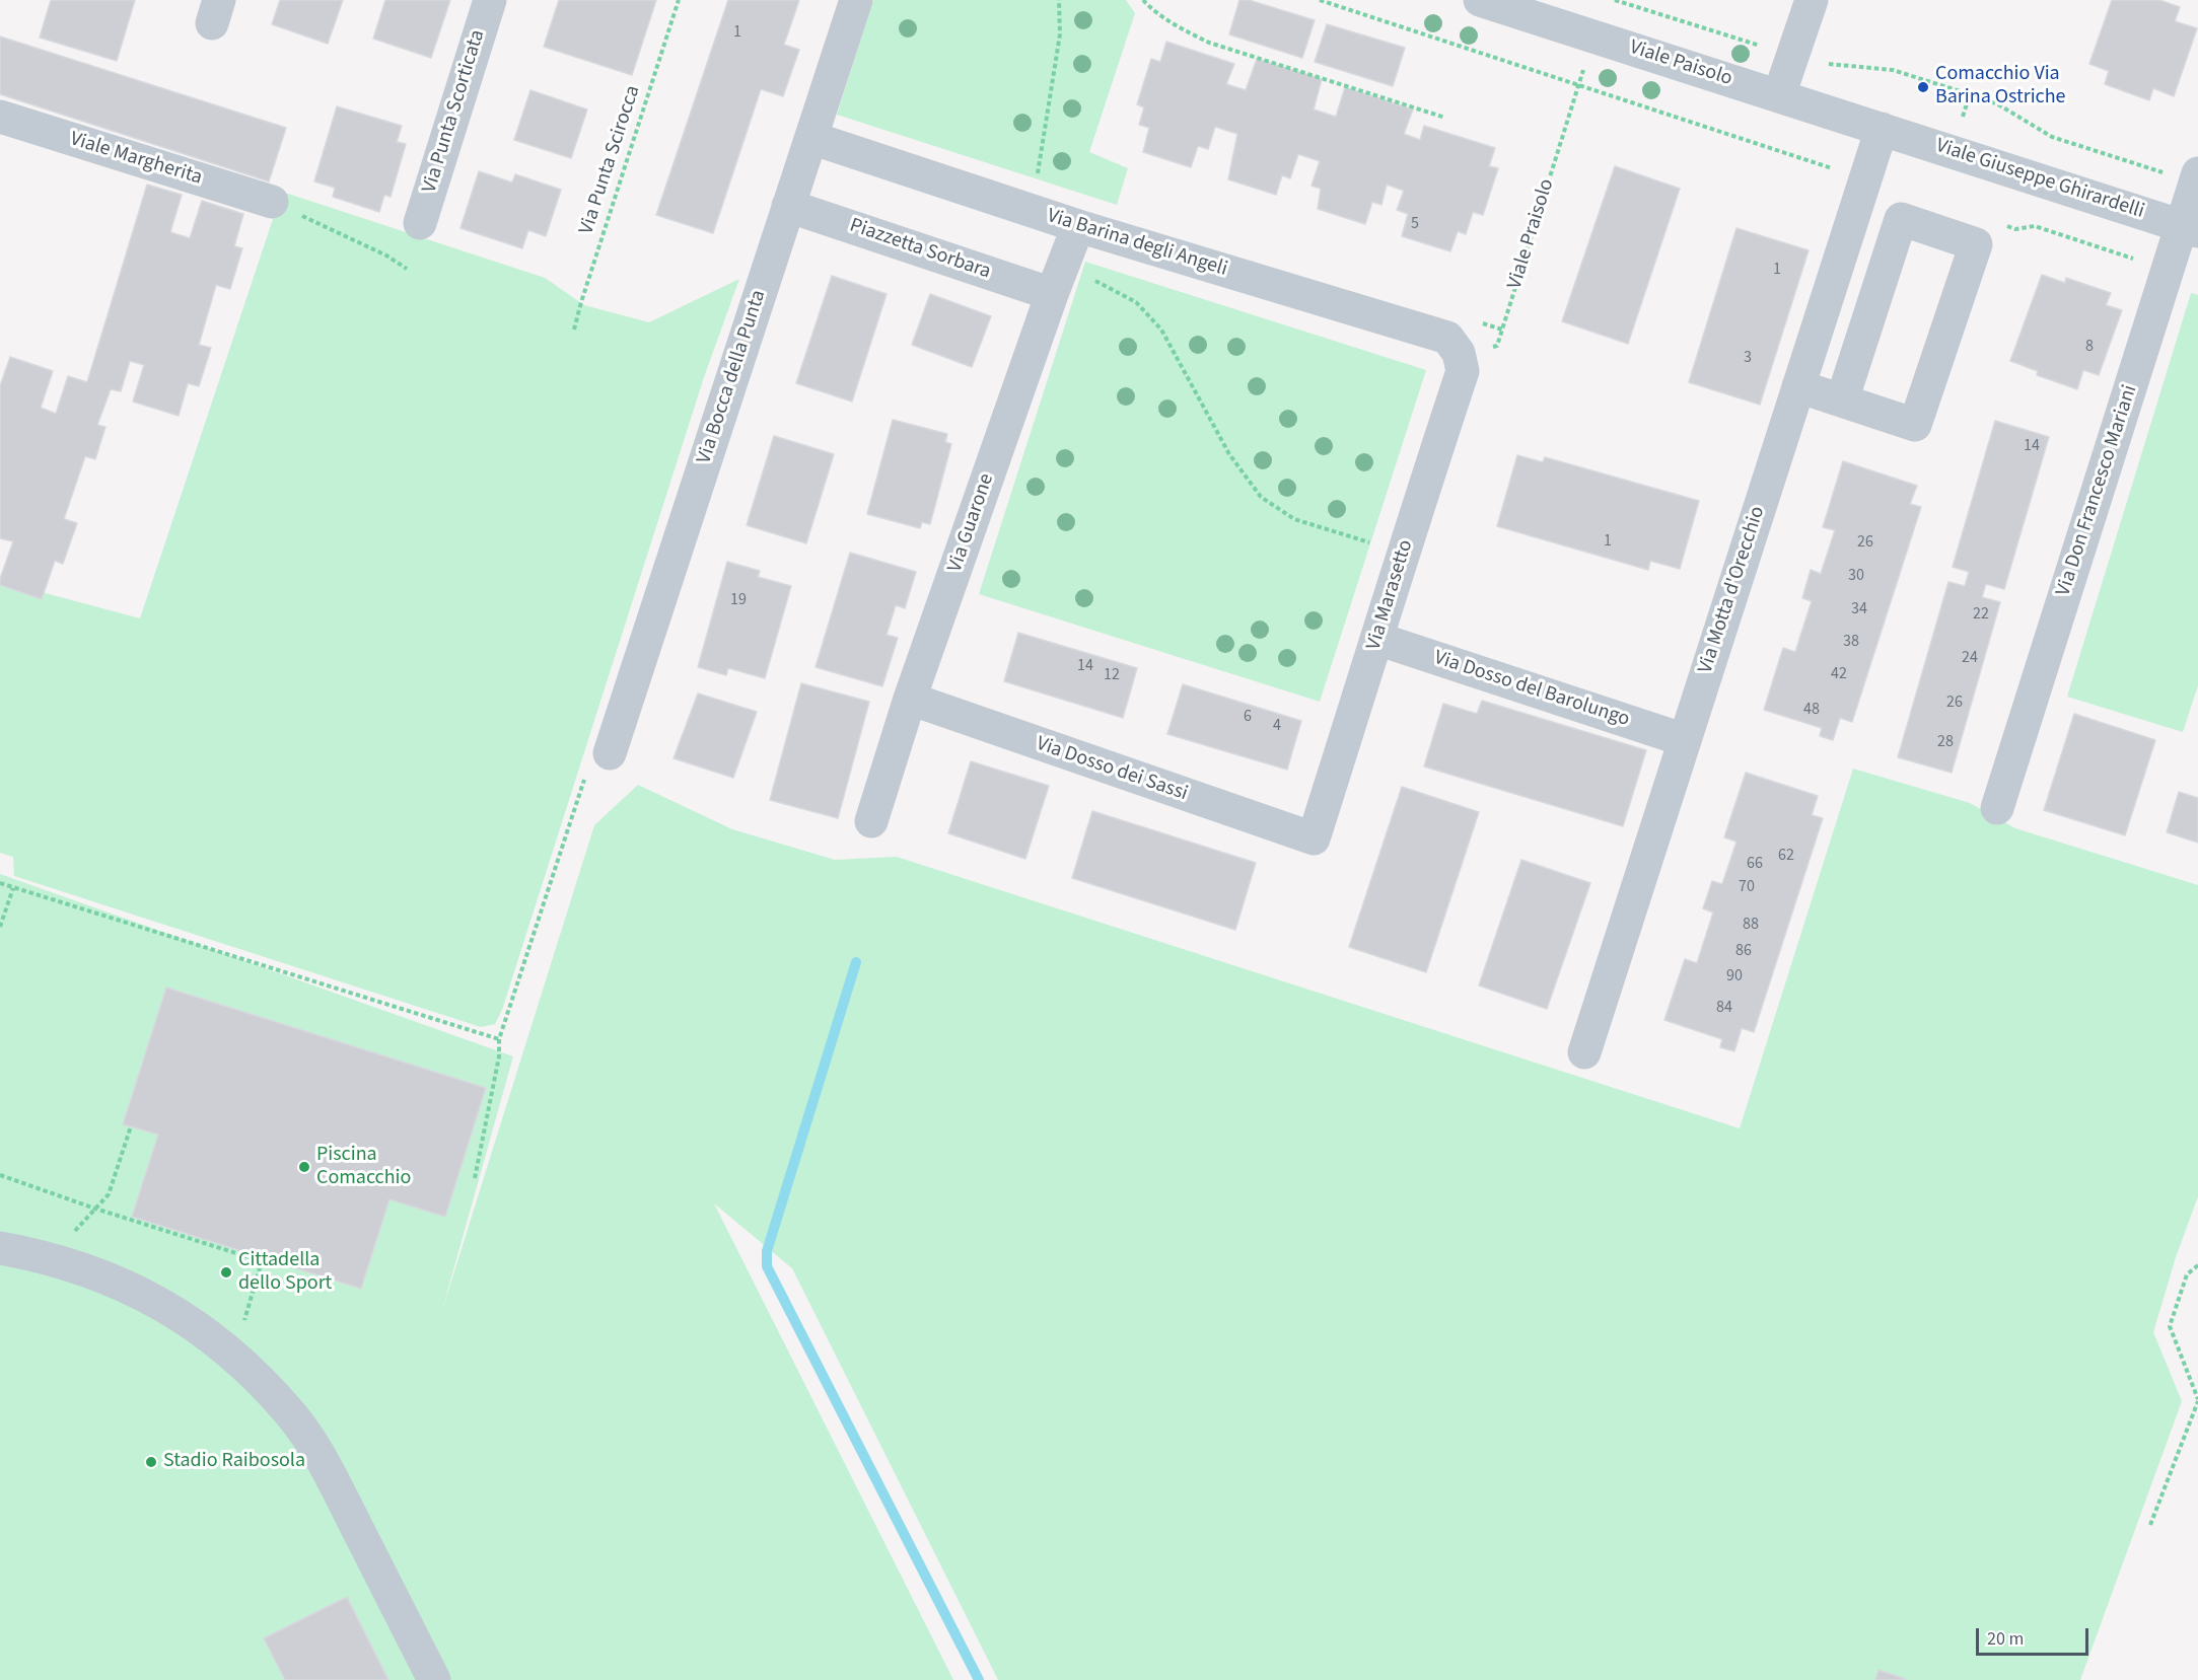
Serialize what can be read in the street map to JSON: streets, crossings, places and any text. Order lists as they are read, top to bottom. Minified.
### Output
{"streets":{"street":["Viale Paisolo","Via Punta Scorticata","Viale Margherita","Viale Giuseppe Ghirardelli","Via Barina degli Angeli","Piazzetta Sorbara","Via Bocca della Punta","Via Don Francesco Mariani","Via Guarone","Via Motta d'Orecchio","Via Marasetto","Via Dosso del Barolungo","Via Dosso dei Sassi"],"path":["Via Punta Scirocca","Viale Praisolo"]},"crossings":[["Viale Paisolo","Viale Giuseppe Ghirardelli"],["Viale Paisolo","Via Motta d'Orecchio"],["Viale Giuseppe Ghirardelli","Via Don Francesco Mariani"],["Viale Giuseppe Ghirardelli","Via Motta d'Orecchio"],["Viale Praisolo","Via Barina degli Angeli"],["Viale Praisolo","Via Marasetto"],["Via Barina degli Angeli","Via Bocca della Punta"],["Via Barina degli Angeli","Via Guarone"],["Via Barina degli Angeli","Via Marasetto"],["Piazzetta Sorbara","Via Bocca della Punta"],["Piazzetta Sorbara","Via Guarone"],["Via Guarone","Via Dosso dei Sassi"],["Via Motta d'Orecchio","Via Dosso del Barolungo"],["Via Marasetto","Via Dosso del Barolungo"],["Via Marasetto","Via Dosso dei Sassi"]],"places":["Comacchio Via Barina Ostriche","Piscina Comacchio","Cittadella dello Sport","Stadio Raibosola"],"house_numbers":["1","5","1","8","3","14","1","26","30","19","34","22","38","24","14","42","12","26","48","6","4","28","62","66","70","88","86","90","84"],"scale_bar":"20 m"}
